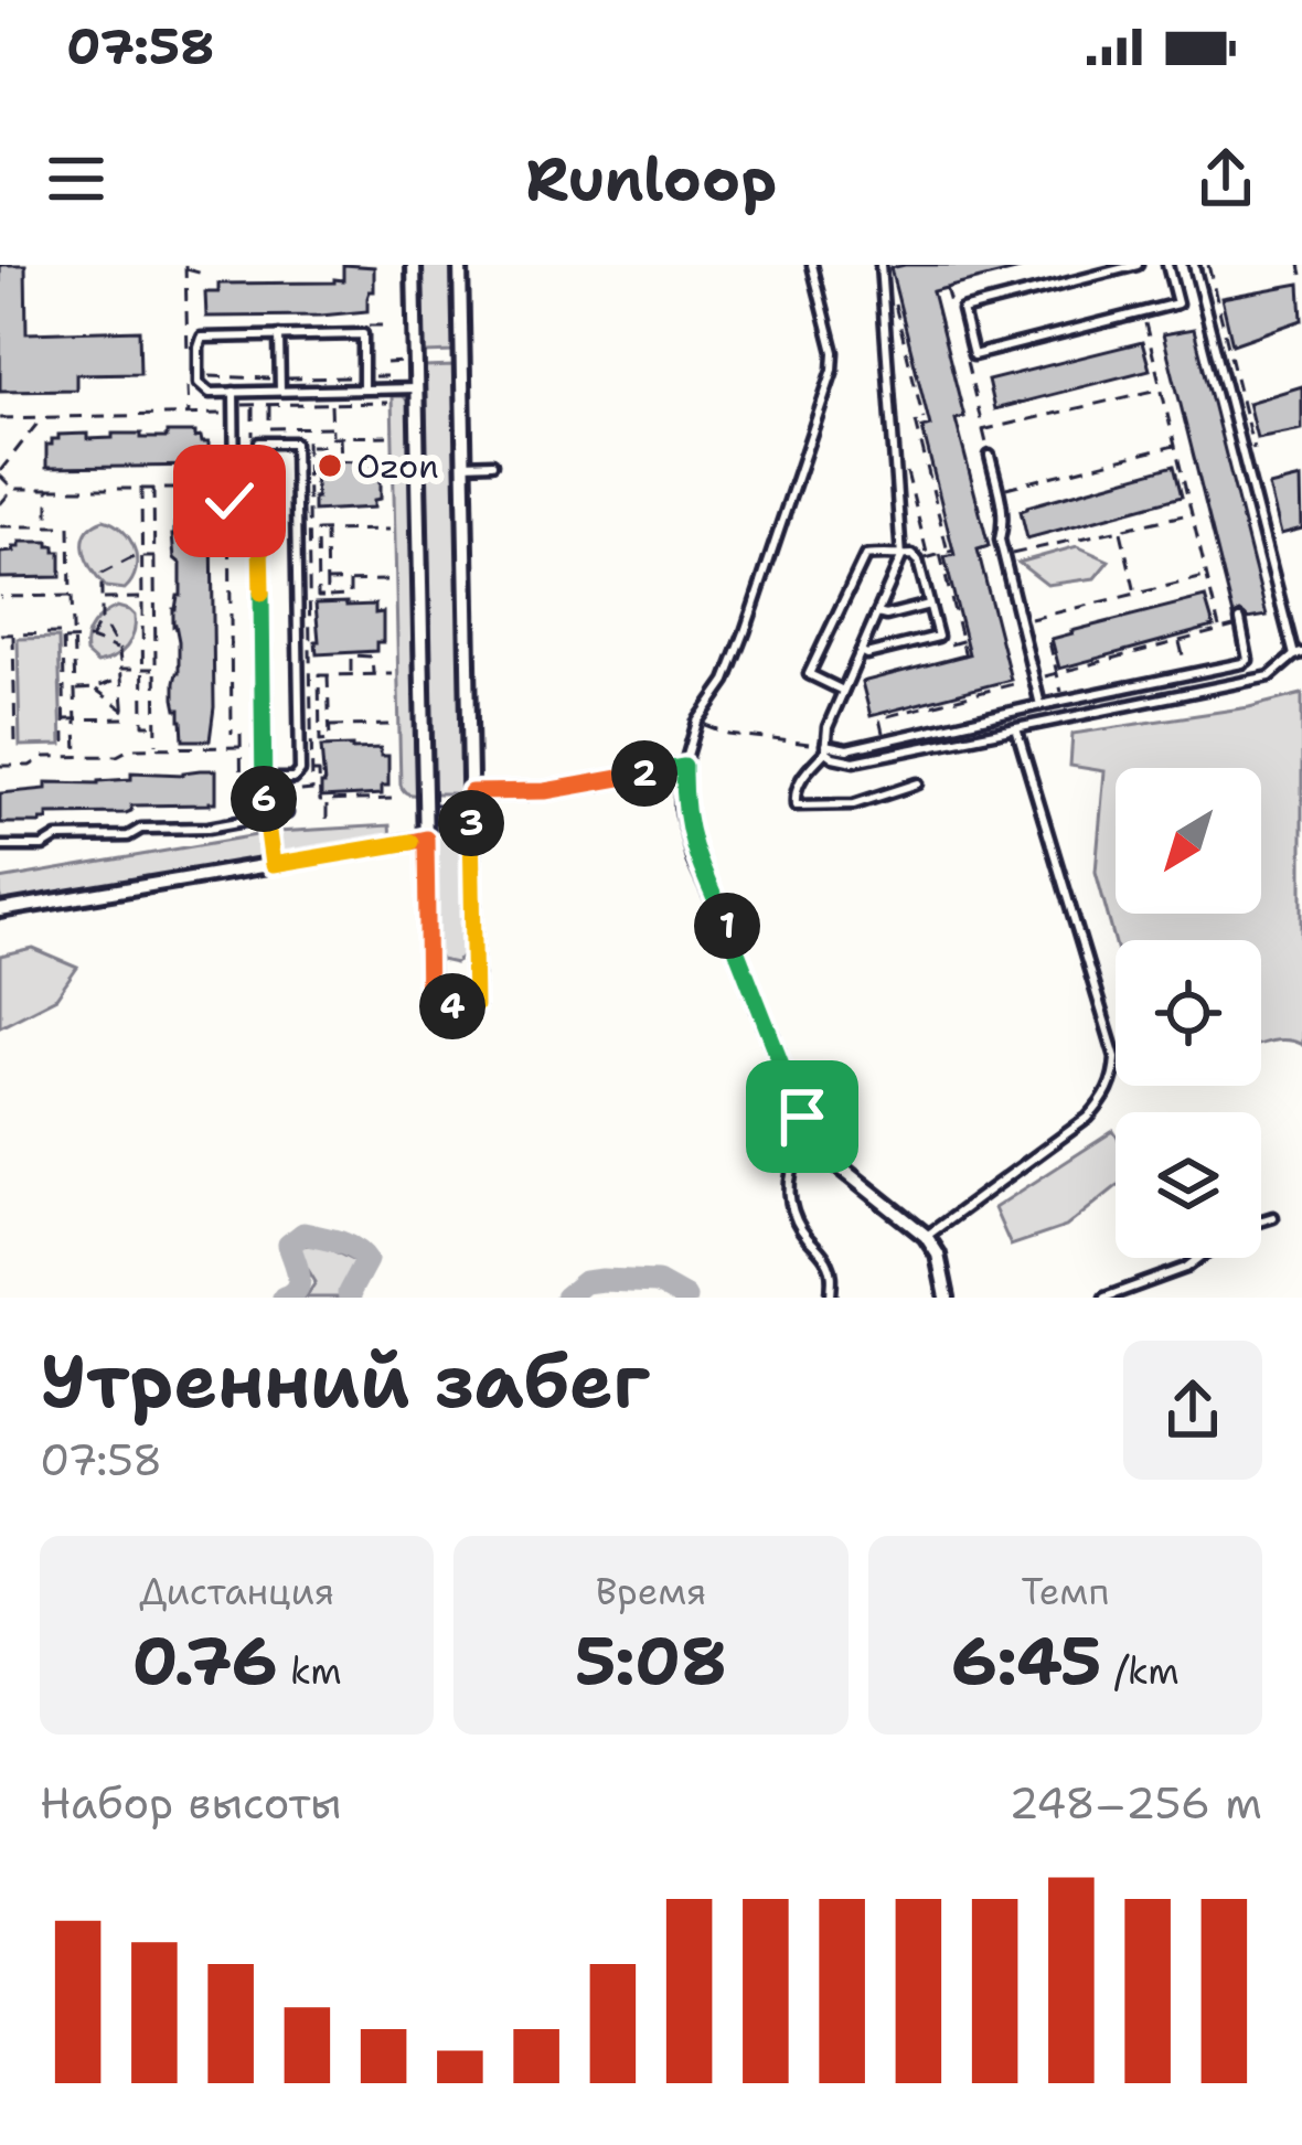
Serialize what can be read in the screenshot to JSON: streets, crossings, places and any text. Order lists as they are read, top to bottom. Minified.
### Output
{"places":["Ozon"],"north":"bottom left","page":{"status":"07:58","header":"Runloop","pins":["2","6","3","1","4"],"heading":["Утренний забег","07:58"],"stats":[["Дистанция","0.76 km"],["Время","5:08"],["Темп","6:45 /km"]],"chart":["Набор высоты","248–256 m"]}}
